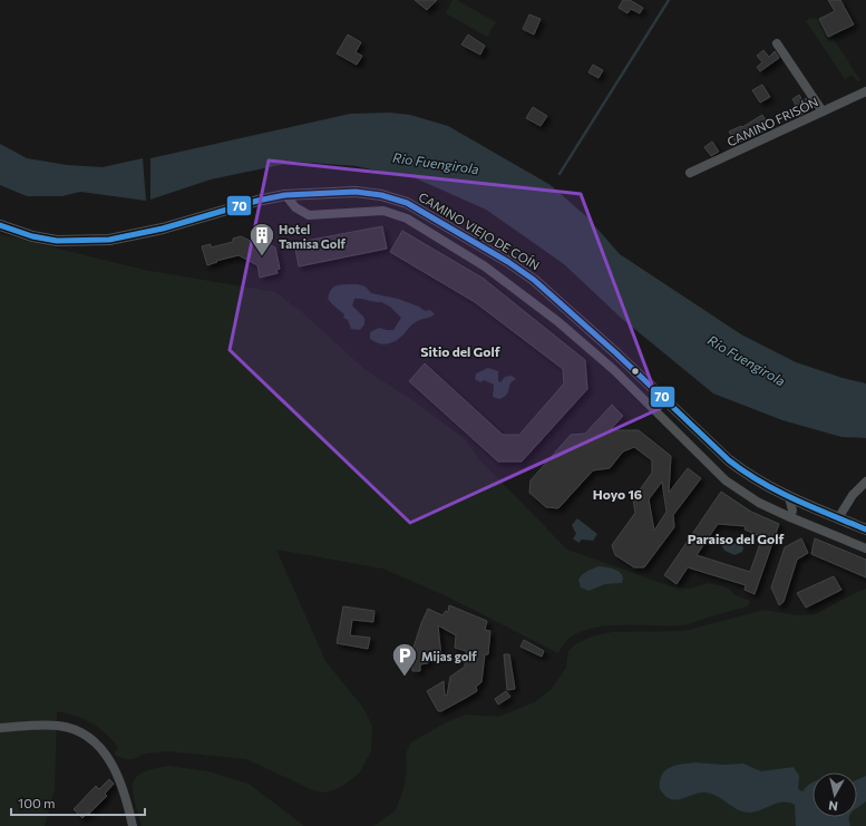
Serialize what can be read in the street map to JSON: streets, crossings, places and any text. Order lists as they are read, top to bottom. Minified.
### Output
{"streets":{"street":["CAMINO FRISÓN","CAMINO VIEJO DE COÍN"]},"districts":["Sitio del Golf","Hoyo 16","Paraiso del Golf"],"water":["Rio Fuengirola"],"places":{"building":["Hotel Tamisa Golf"],"parking":["Mijas golf"]},"lines":["transit line 70"],"scale_bar":"100 m","north":"bottom"}
